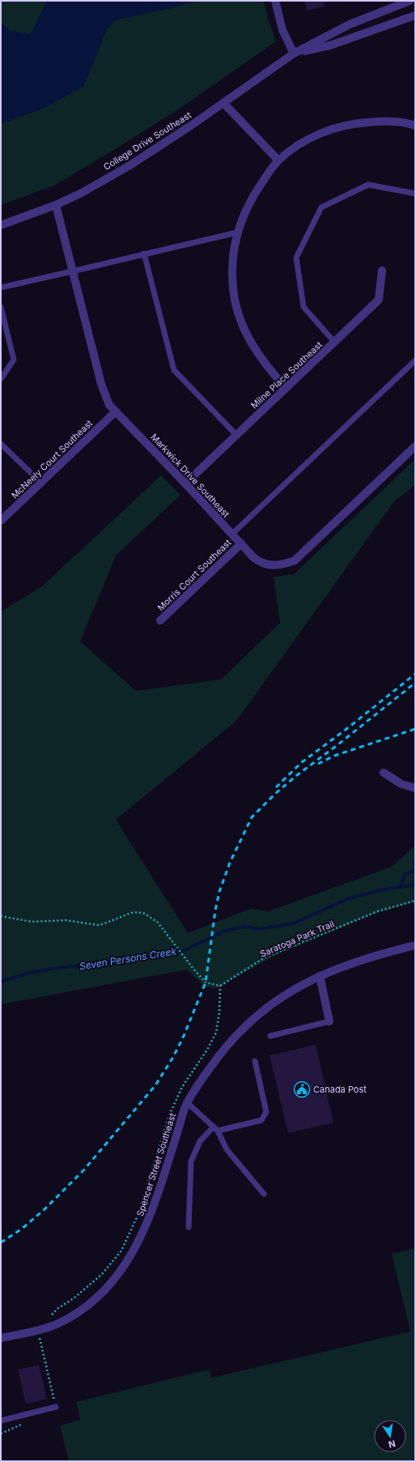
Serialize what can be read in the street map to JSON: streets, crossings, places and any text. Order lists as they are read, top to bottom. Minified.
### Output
{"streets":{"street":["College Drive Southeast","Milne Place Southeast","McNeely Court Southeast","Markwick Drive Southeast","Morris Court Southeast","Spencer Street Southeast"],"path":["Saratoga Park Trail"]},"crossings":[["College Drive Southeast","Markwick Drive Southeast"],["Milne Place Southeast","Markwick Drive Southeast"],["McNeely Court Southeast","Markwick Drive Southeast"],["Markwick Drive Southeast","Morris Court Southeast"]],"water":["Seven Persons Creek"],"places":{"public building":["Canada Post"]},"north":"bottom"}
